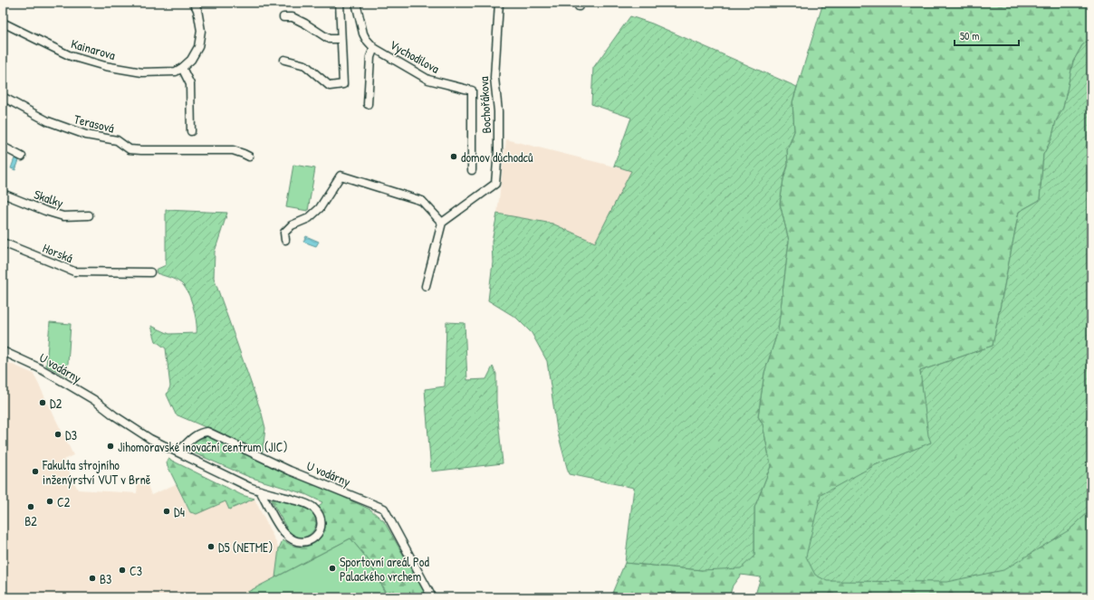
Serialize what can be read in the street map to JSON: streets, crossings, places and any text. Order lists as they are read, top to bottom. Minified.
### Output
{"streets":{"street":["Kainarova","Vychodilova","Bochořákova","Terasová","Skalky","Horská","U vodárny"]},"places":["domov důchodců","D2","D3","Jihomoravské inovační centrum (JIC)","Fakulta strojního inženýrství VUT v Brně","C2","B2","D4","D5 (NETME)","Sportovní areál Pod Palackého vrchem","C3","B3"],"scale_bar":"50 m"}
